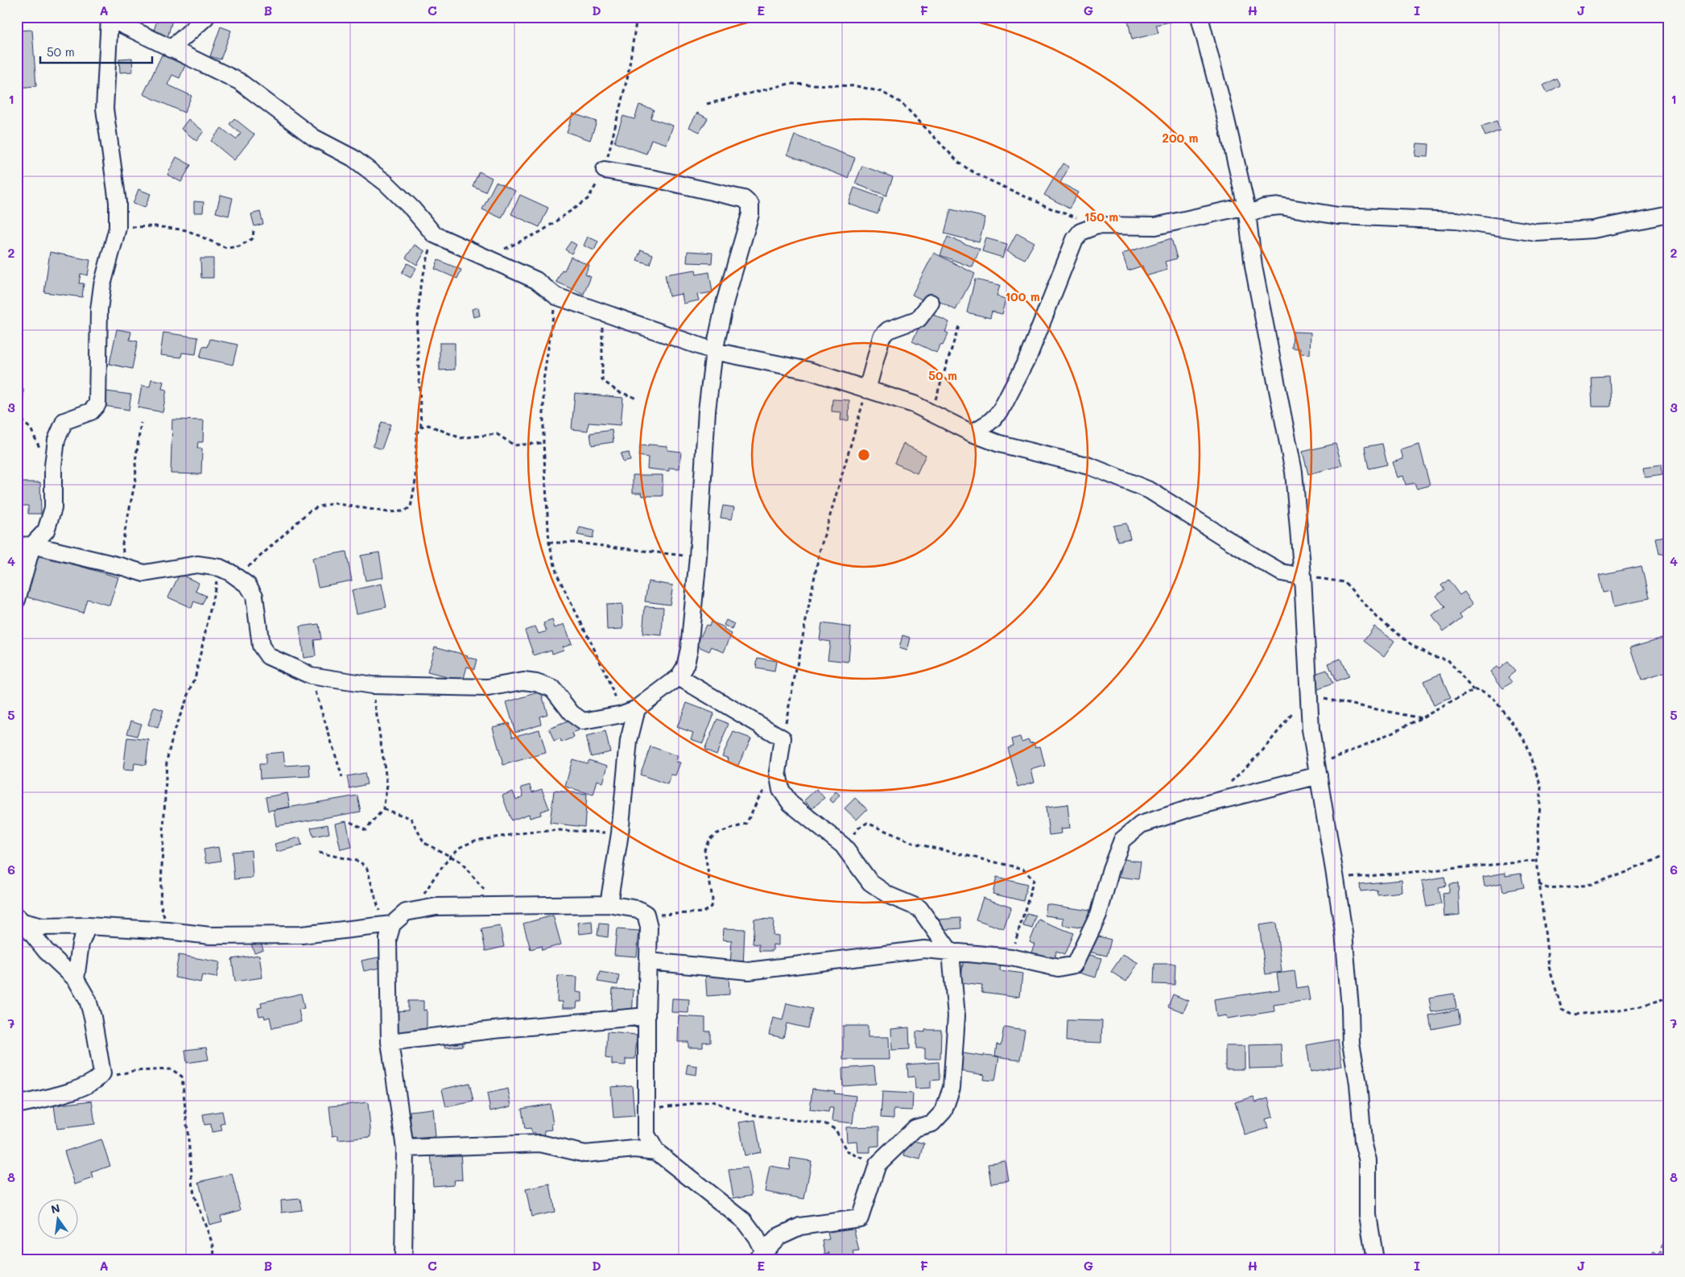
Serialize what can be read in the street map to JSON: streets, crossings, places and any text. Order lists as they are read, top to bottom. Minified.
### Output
{"scale_bar":"50 m","north":"top","grid":{"columns":["A","B","C","D","E","F","G","H","I","J"],"rows":["1","2","3","4","5","6","7","8"]},"rings":["200 m","150 m","100 m","50 m"]}
